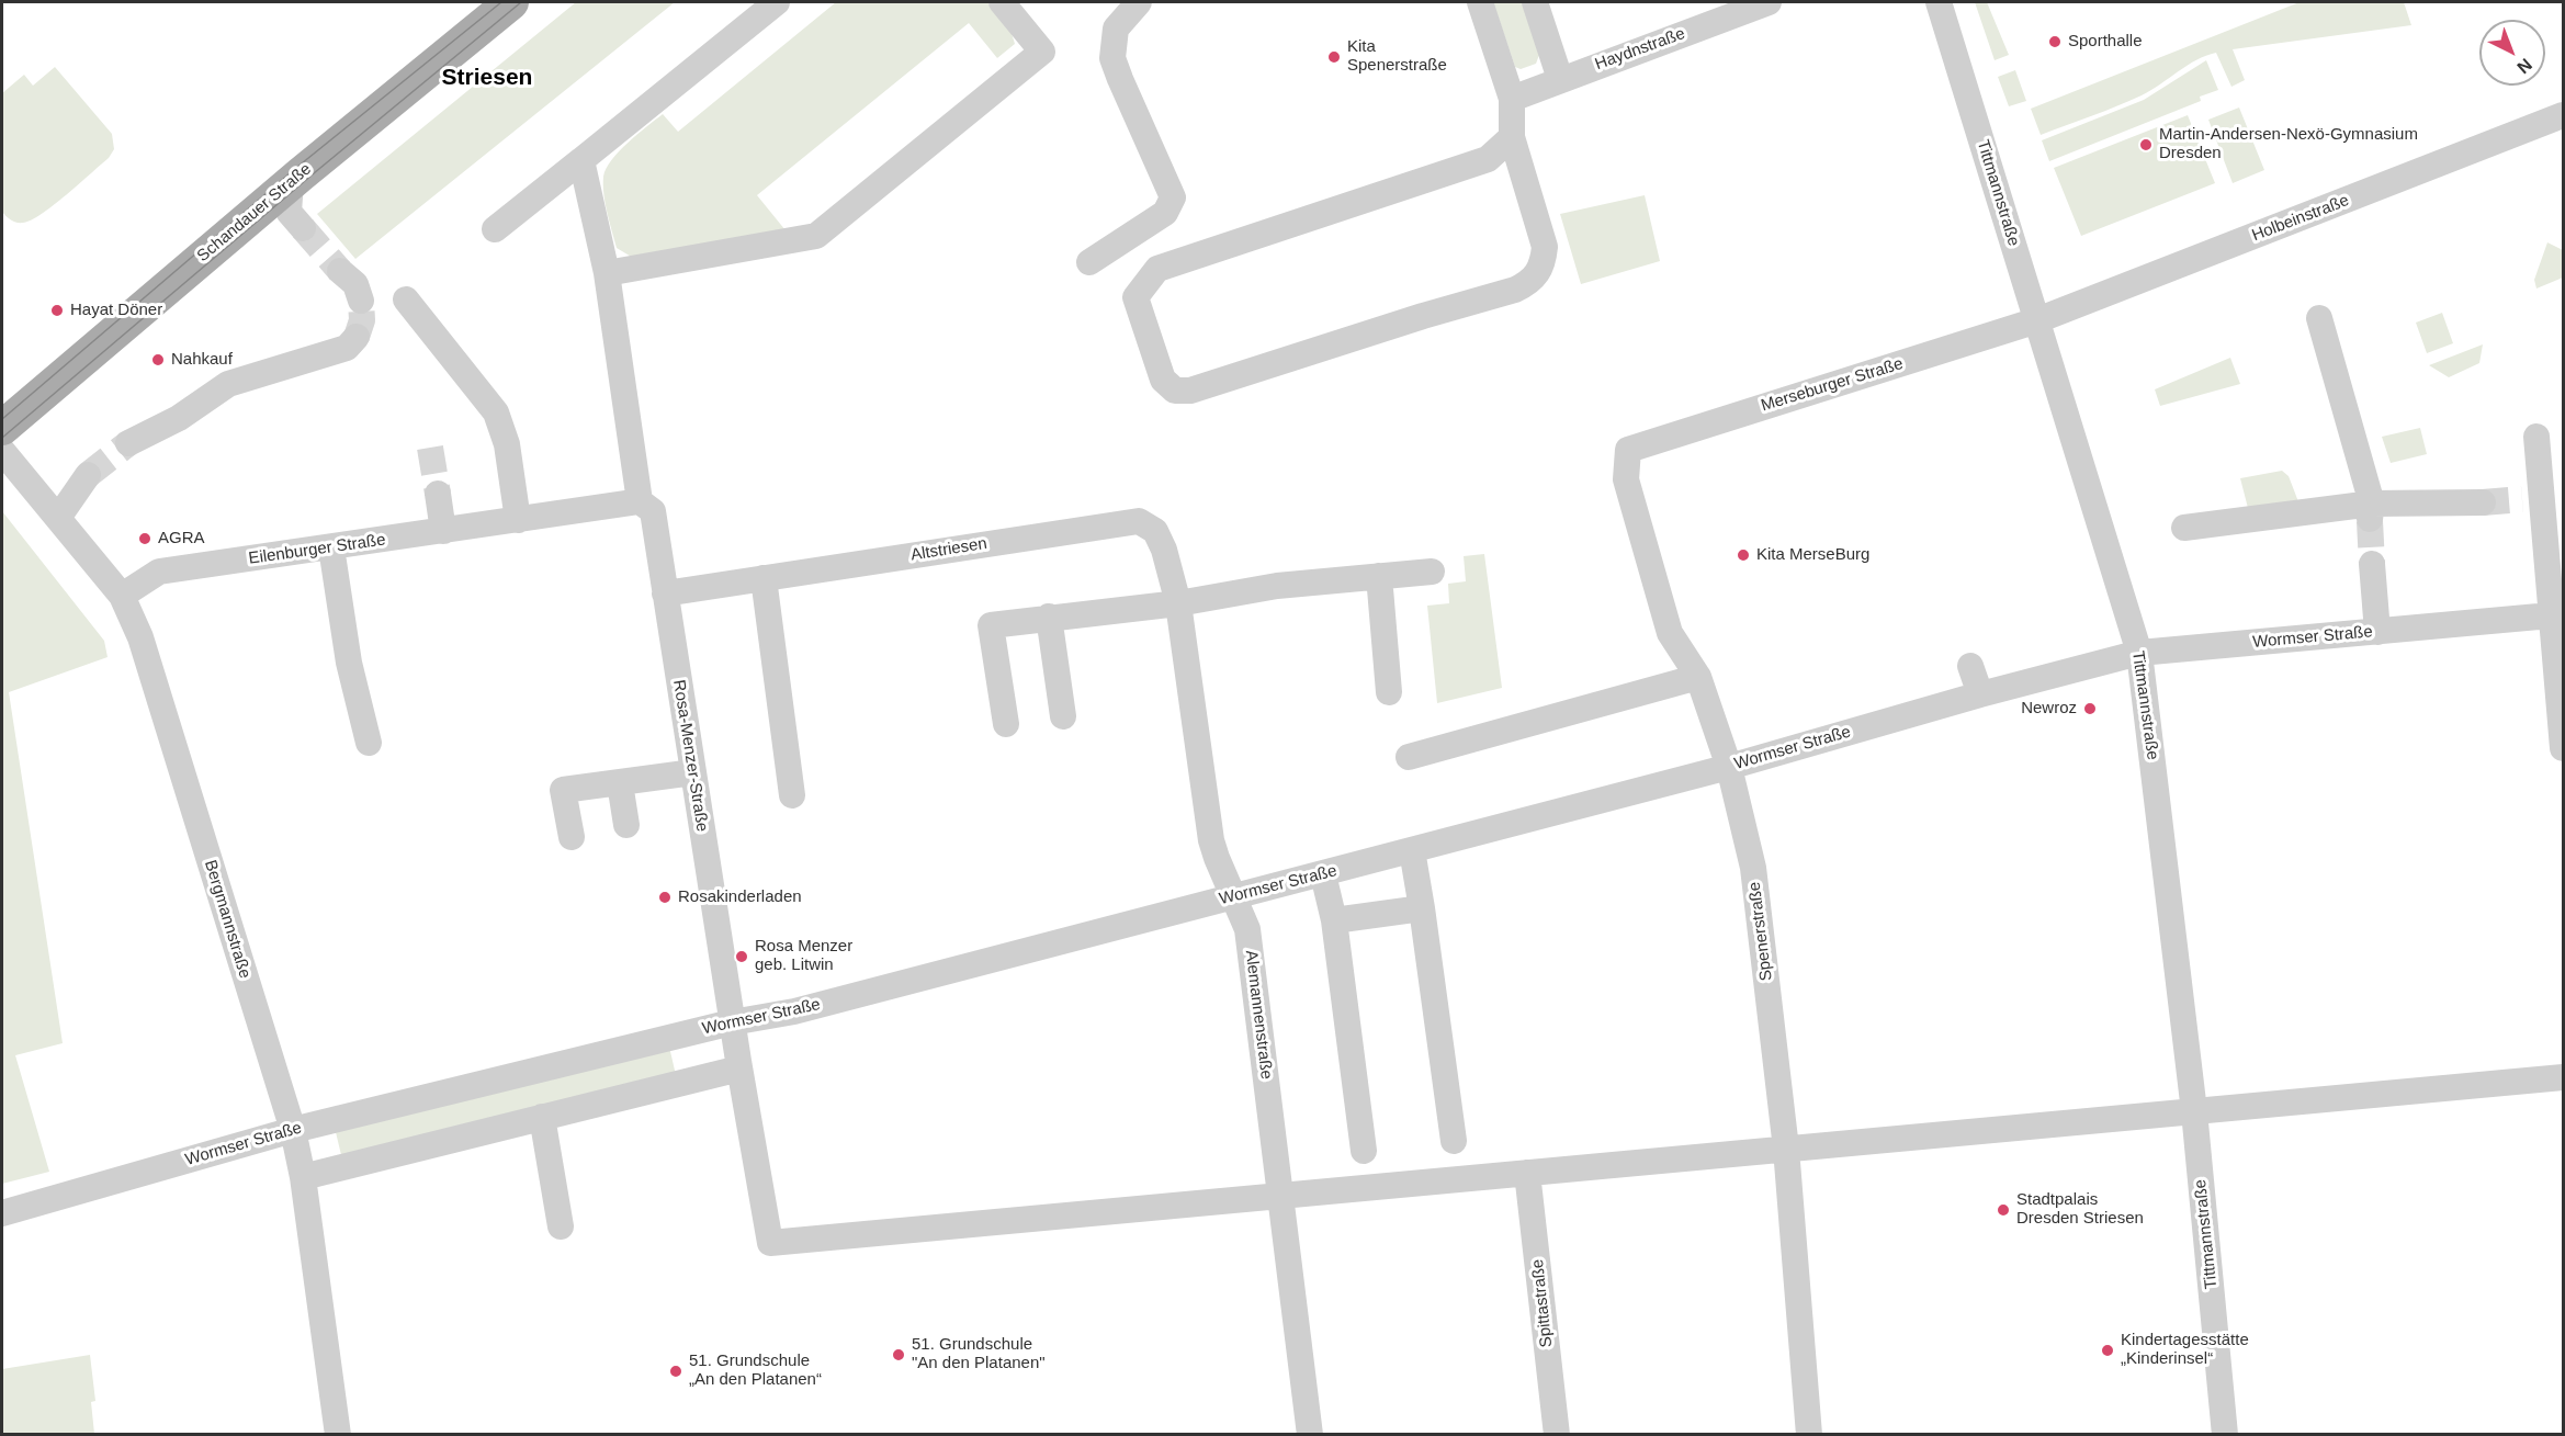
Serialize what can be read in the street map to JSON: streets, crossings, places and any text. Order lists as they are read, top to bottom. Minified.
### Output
{"streets":{"main road":["Schandauer Straße"],"street":["Haydnstraße","Tittmannstraße","Holbeinstraße","Merseburger Straße","Eilenburger Straße","Altstriesen","Wormser Straße","Rosa-Menzer-Straße","Bergmannstraße","Spenerstraße","Alemannenstraße","Spittastraße"]},"crossings":[["Tittmannstraße","Holbeinstraße"],["Tittmannstraße","Merseburger Straße"],["Tittmannstraße","Wormser Straße"],["Holbeinstraße","Merseburger Straße"],["Merseburger Straße","Spenerstraße"],["Eilenburger Straße","Rosa-Menzer-Straße"],["Eilenburger Straße","Bergmannstraße"],["Altstriesen","Rosa-Menzer-Straße"],["Altstriesen","Alemannenstraße"],["Wormser Straße","Rosa-Menzer-Straße"],["Wormser Straße","Bergmannstraße"],["Wormser Straße","Spenerstraße"],["Wormser Straße","Alemannenstraße"],["Rosa-Menzer-Straße","Alemannenstraße"]],"districts":["Striesen"],"places":["Sporthalle","Kita Spenerstraße","Martin-Andersen-Nexö-Gymnasium Dresden","Hayat Döner","Nahkauf","AGRA","Kita MerseBurg","Newroz","Rosakinderladen","Rosa Menzer geb. Litwin","Stadtpalais Dresden Striesen","Kindertagesstätte „Kinderinsel“","51. Grundschule \"An den Platanen\"","51. Grundschule „An den Platanen“"],"north":"bottom right"}
